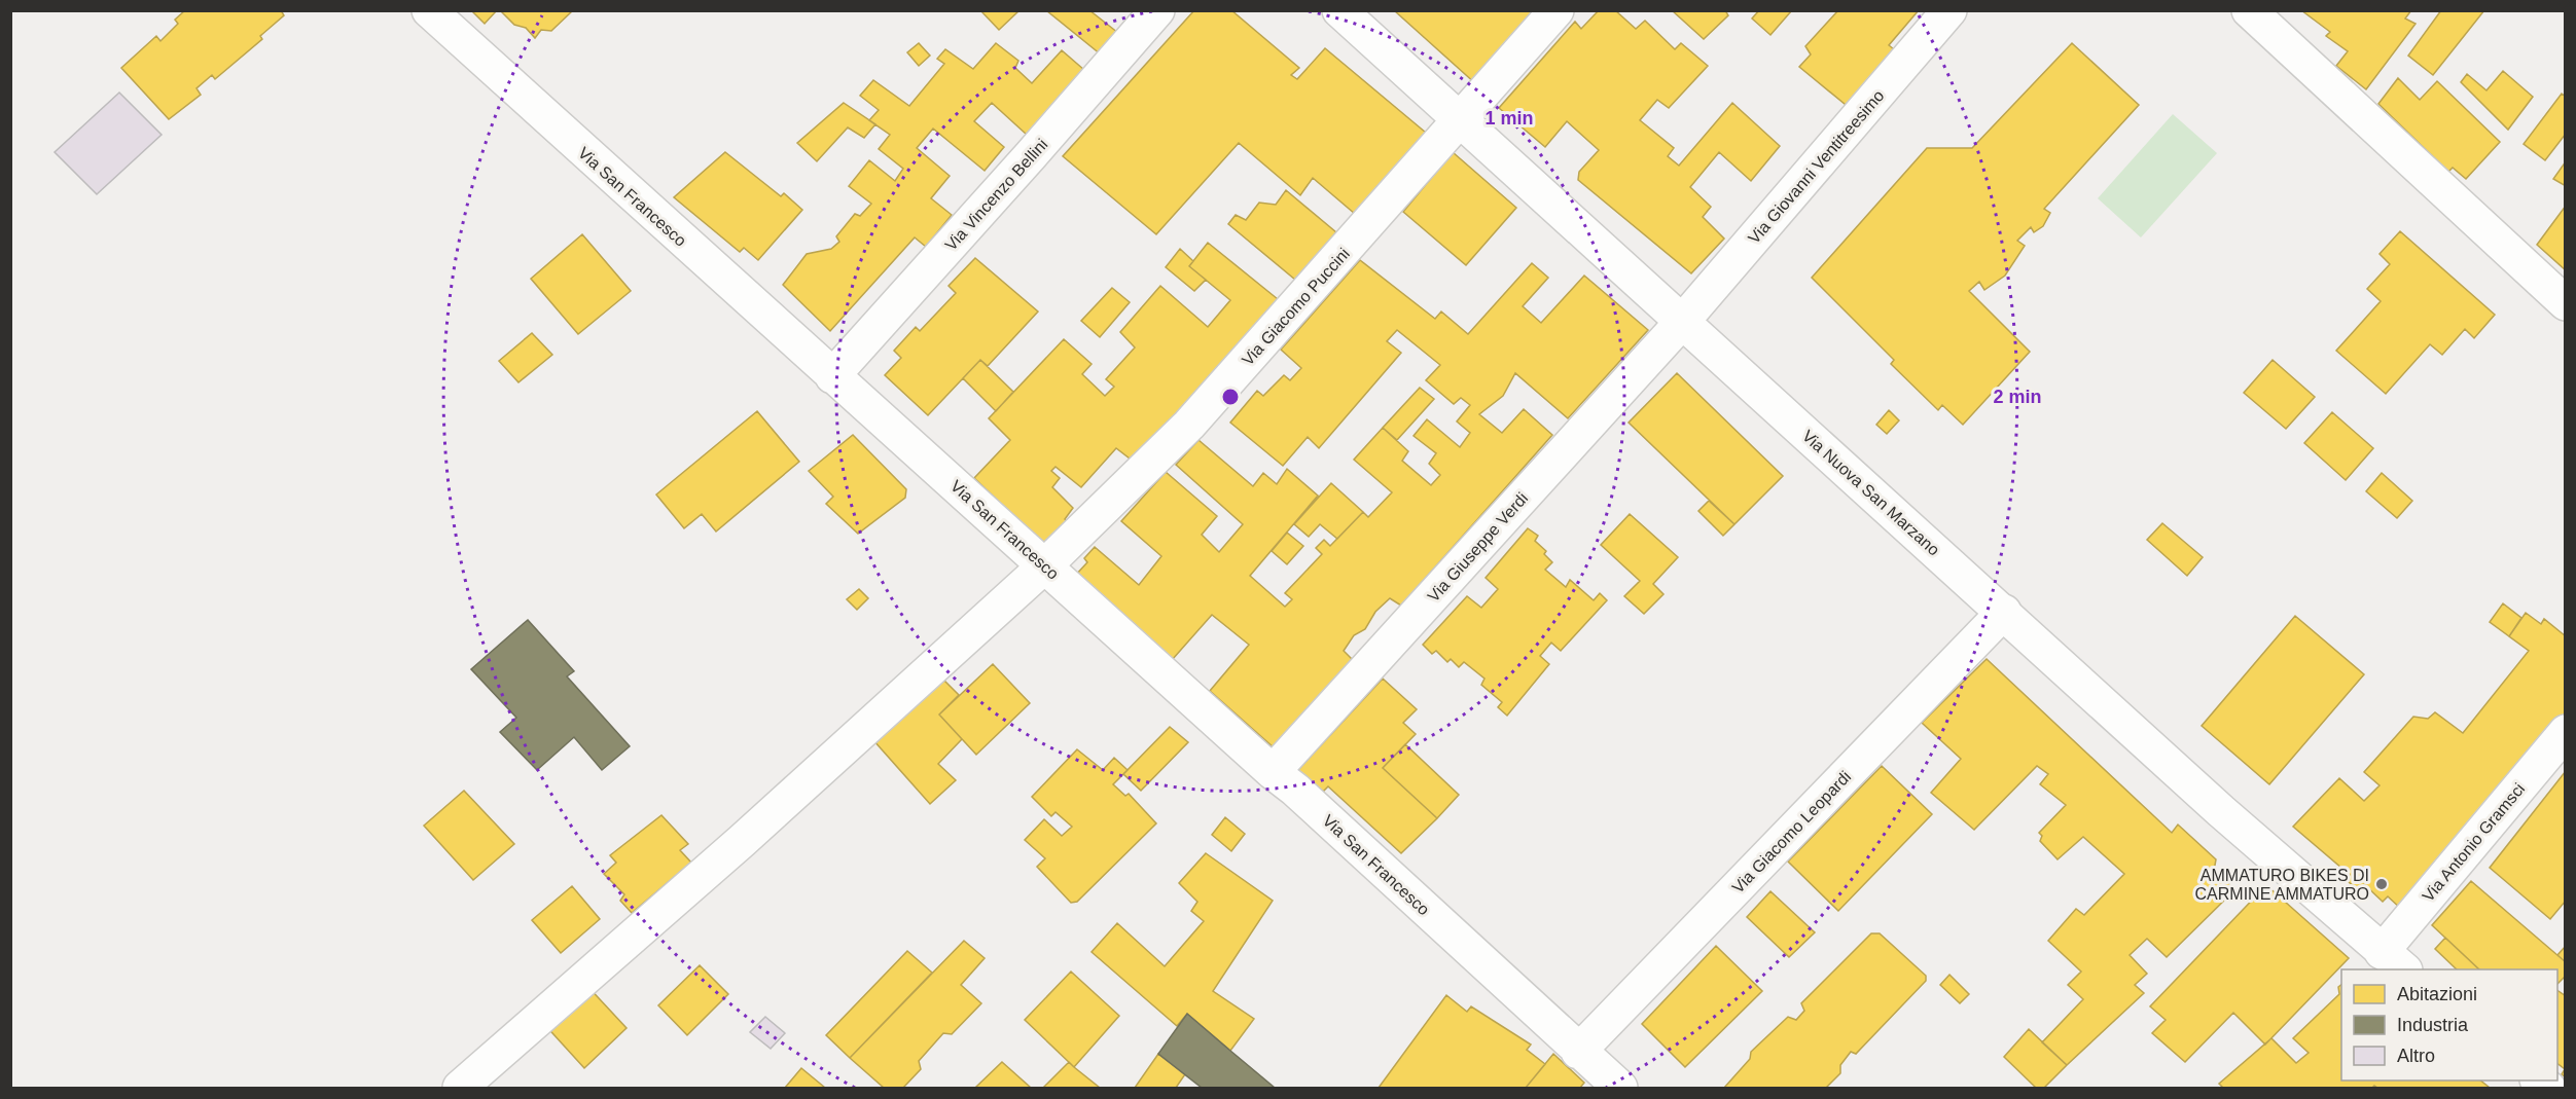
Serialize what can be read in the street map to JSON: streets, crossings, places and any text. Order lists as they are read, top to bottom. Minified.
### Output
{"streets":{"street":["Via Giovanni Ventitreesimo","Via Vincenzo Bellini","Via San Francesco","Via Giacomo Puccini","Via Nuova San Marzano","Via Giuseppe Verdi","Via Giacomo Leopardi","Via Antonio Gramsci"]},"crossings":[["Via Giovanni Ventitreesimo","Via Nuova San Marzano"],["Via Giovanni Ventitreesimo","Via Giuseppe Verdi"],["Via Vincenzo Bellini","Via San Francesco"],["Via San Francesco","Via Giacomo Puccini"],["Via San Francesco","Via Giuseppe Verdi"],["Via San Francesco","Via Giacomo Leopardi"],["Via Giacomo Puccini","Via Nuova San Marzano"],["Via Nuova San Marzano","Via Giuseppe Verdi"],["Via Nuova San Marzano","Via Giacomo Leopardi"],["Via Nuova San Marzano","Via Antonio Gramsci"]],"places":["AMMATURO BIKES DI CARMINE AMMATURO"],"legend":["Abitazioni","Industria","Altro"],"rings":["1 min","2 min"]}
